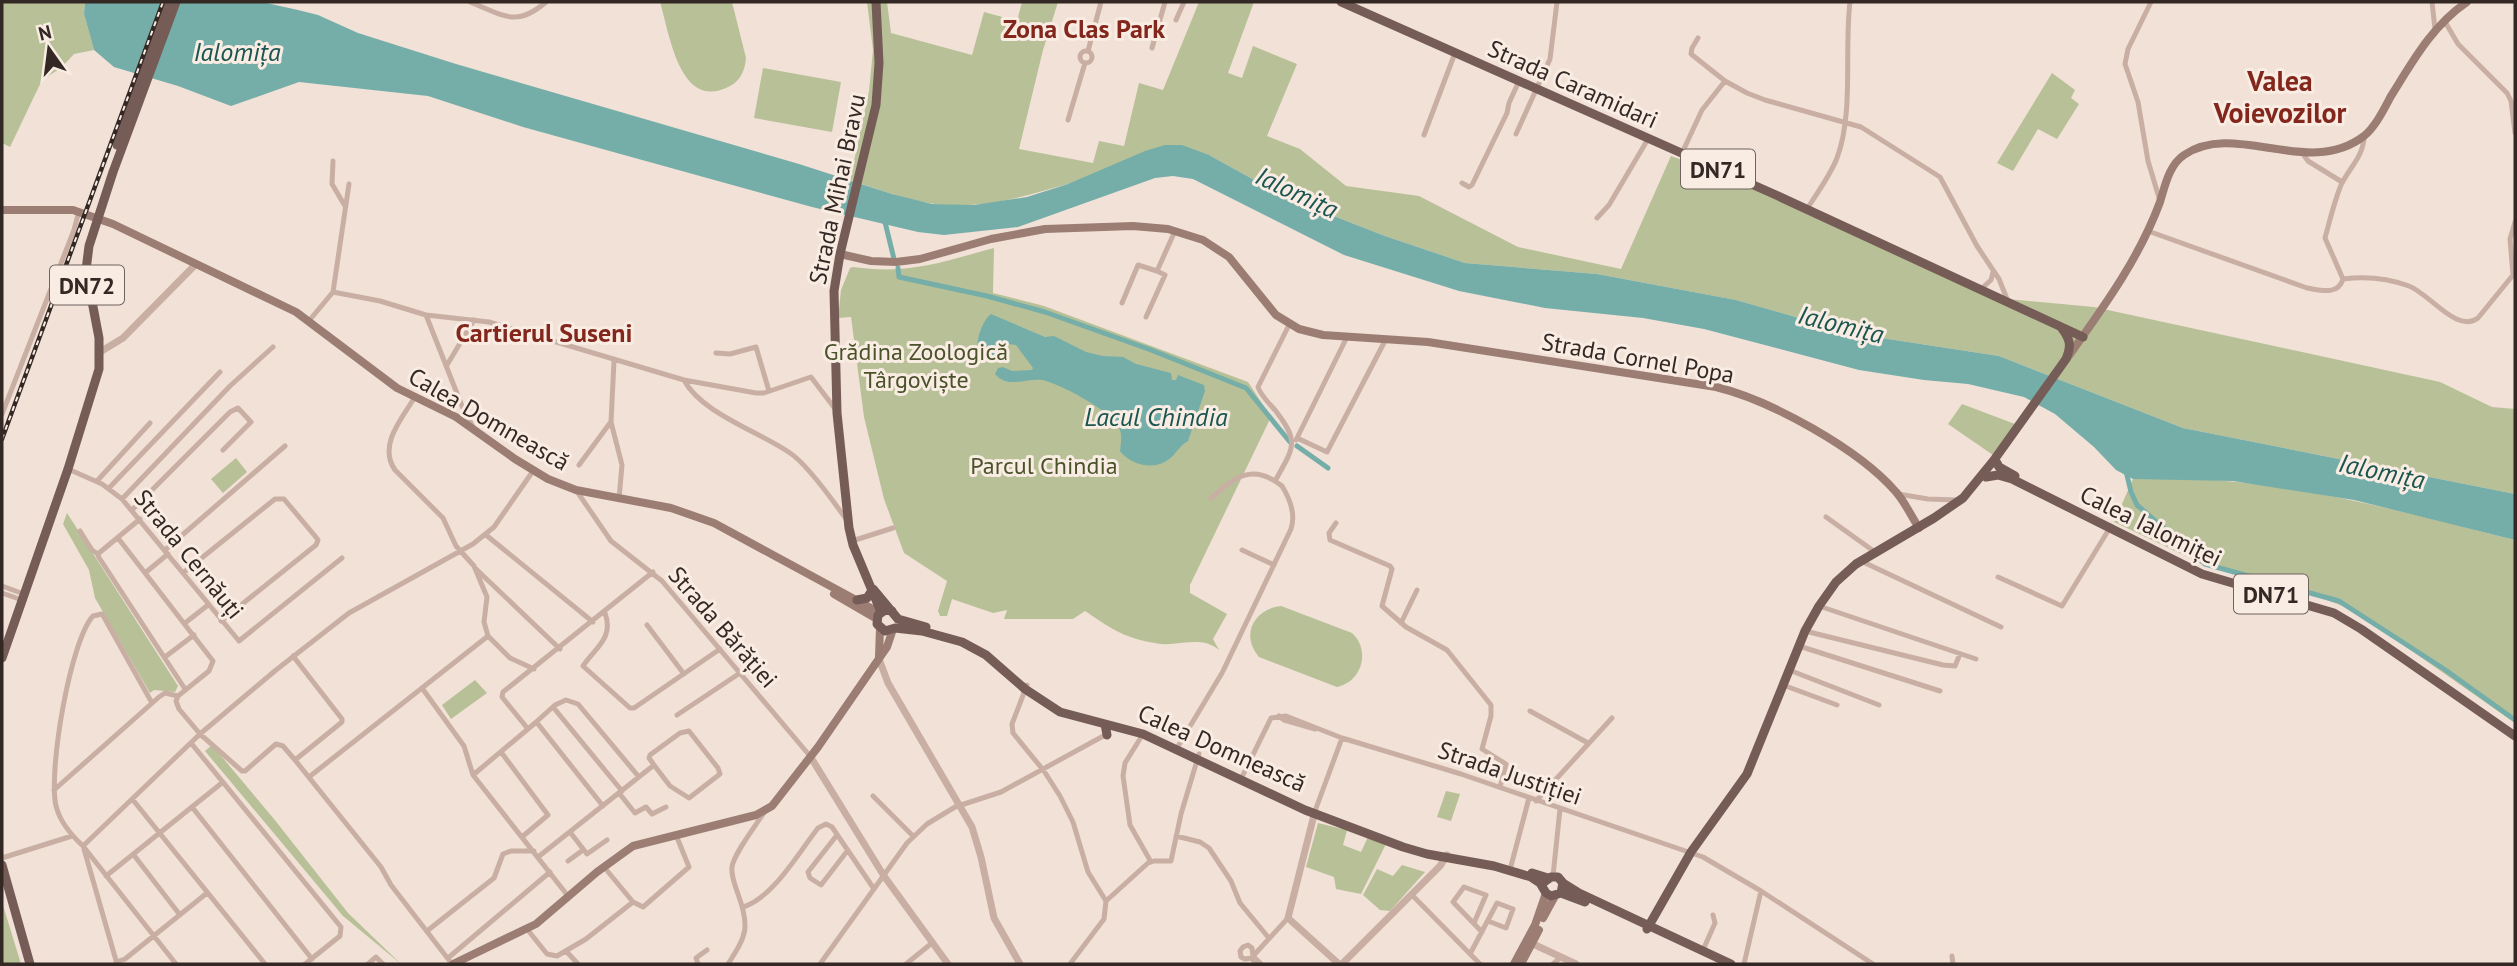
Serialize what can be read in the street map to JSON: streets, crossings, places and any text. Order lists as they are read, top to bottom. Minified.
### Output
{"streets":{"main road":["Strada Caramidari","DN71","Strada Mihai Bravu","DN72","Strada Cornel Popa","Calea Domnească","Calea Ialomiței"],"street":["Strada Cernăuți","Strada Bărăției","Strada Justiției"]},"crossings":[["Strada Caramidari","DN71"],["Strada Mihai Bravu","Strada Cornel Popa"],["DN72","Calea Domnească"],["DN72","Strada Cernăuți"],["Calea Domnească","Strada Bărăției"],["Calea Domnească","Strada Justiției"]],"districts":["Zona Clas Park","Valea Voievozilor","Cartierul Suseni"],"water":["Ialomița","Lacul Chindia"],"parks":["Grădina Zoologică Târgoviște","Parcul Chindia"],"north":"top"}
